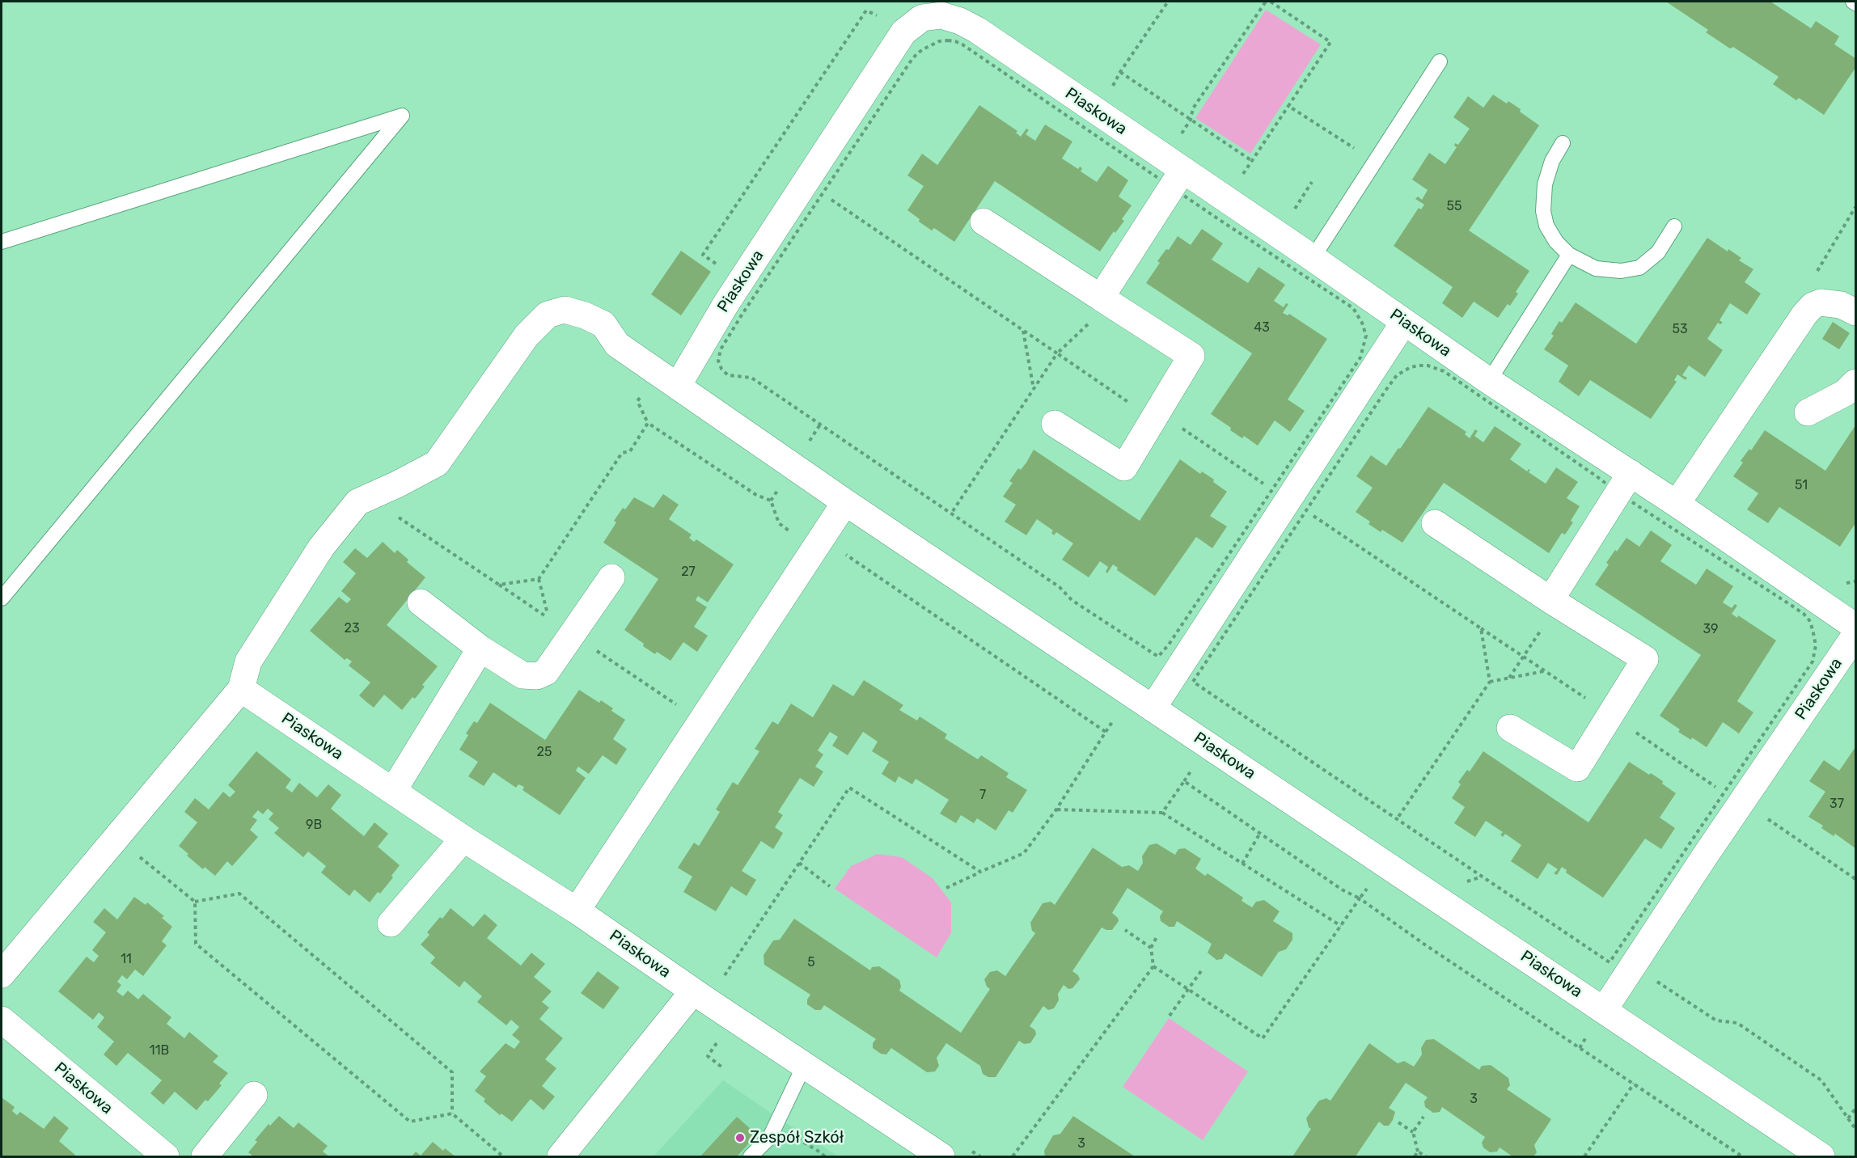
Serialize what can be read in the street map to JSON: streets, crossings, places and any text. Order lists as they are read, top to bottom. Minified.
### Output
{"streets":{"street":["Piaskowa"]},"places":["Zespół Szkół"],"house_numbers":["55","43","53","51","27","23","39","25","7","37","9B","11","5","11B","3","3"]}
